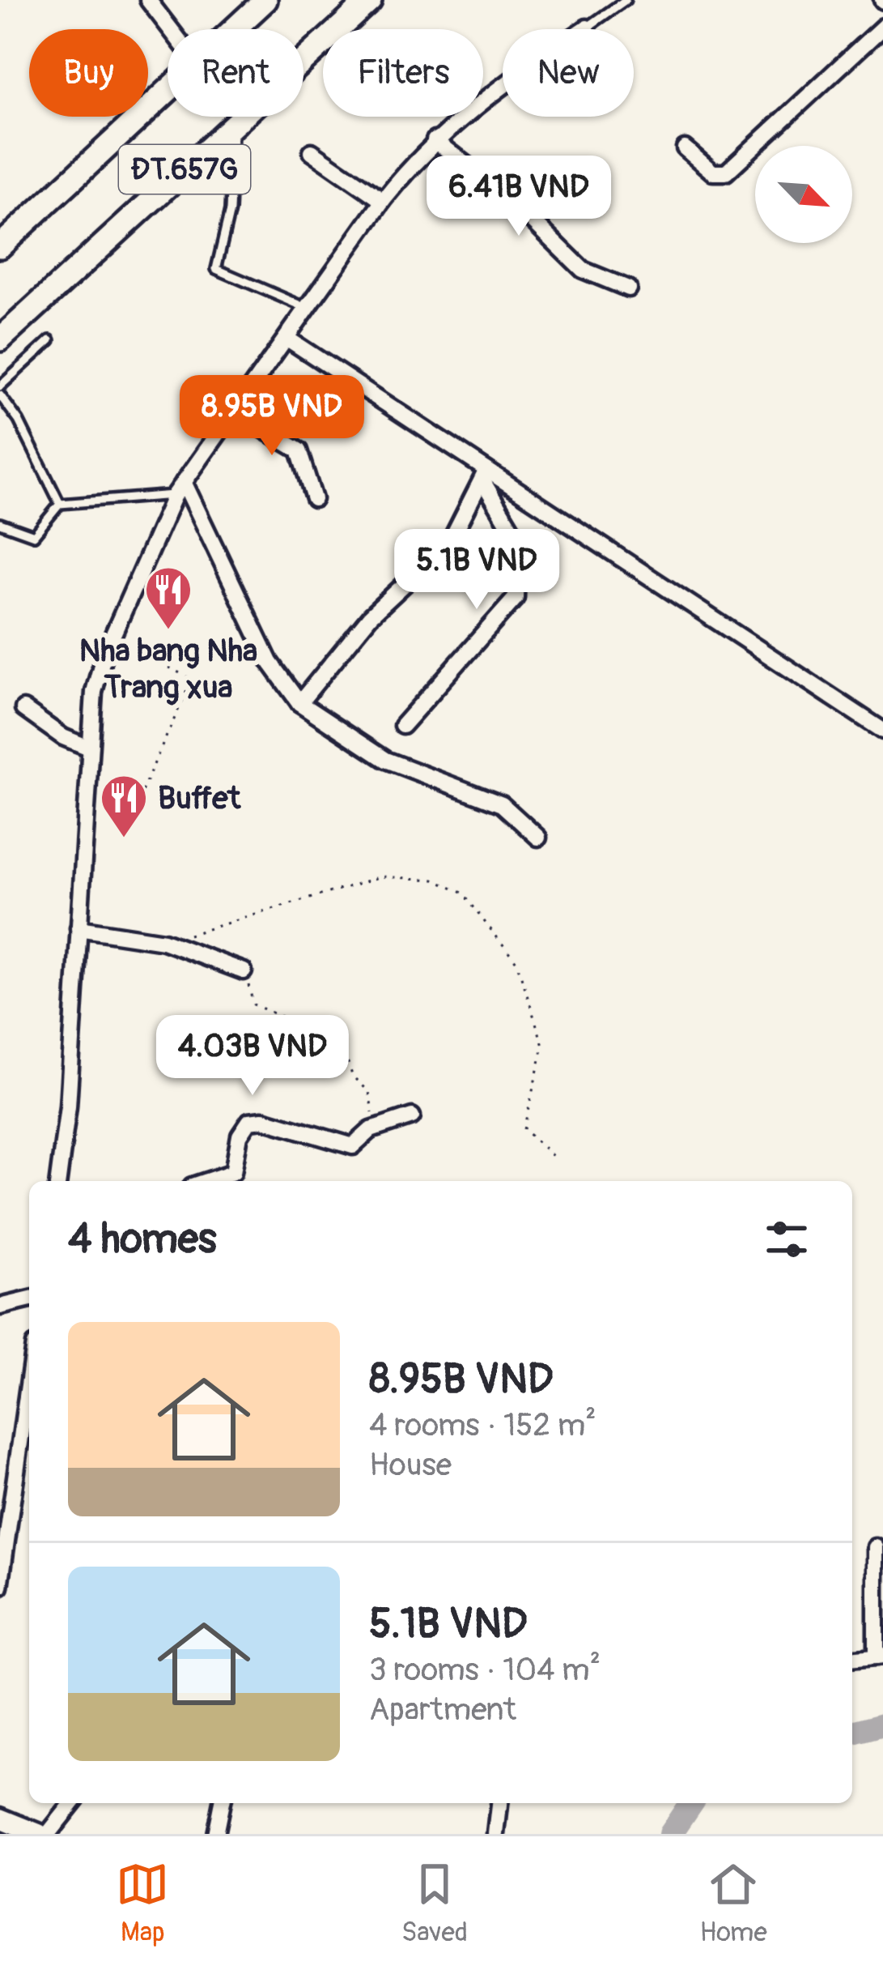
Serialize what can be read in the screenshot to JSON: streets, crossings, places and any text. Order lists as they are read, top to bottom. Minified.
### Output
{"streets":{"main road":["ĐT.657G"]},"places":{"restaurant":["Nha bang Nha Trang xua","Buffet"]},"north":"bottom right","page":{"chip":["Buy","Rent","Filters","New"],"price":["6.41B VND","8.95B VND","5.1B VND","4.03B VND"],"heading":"4 homes","list":[{"name":"8.95B VND","note":"4 rooms · 152 m² · House"},{"name":"5.1B VND","note":"3 rooms · 104 m² · Apartment"}],"tabs":["Map","Saved","Home"]}}
